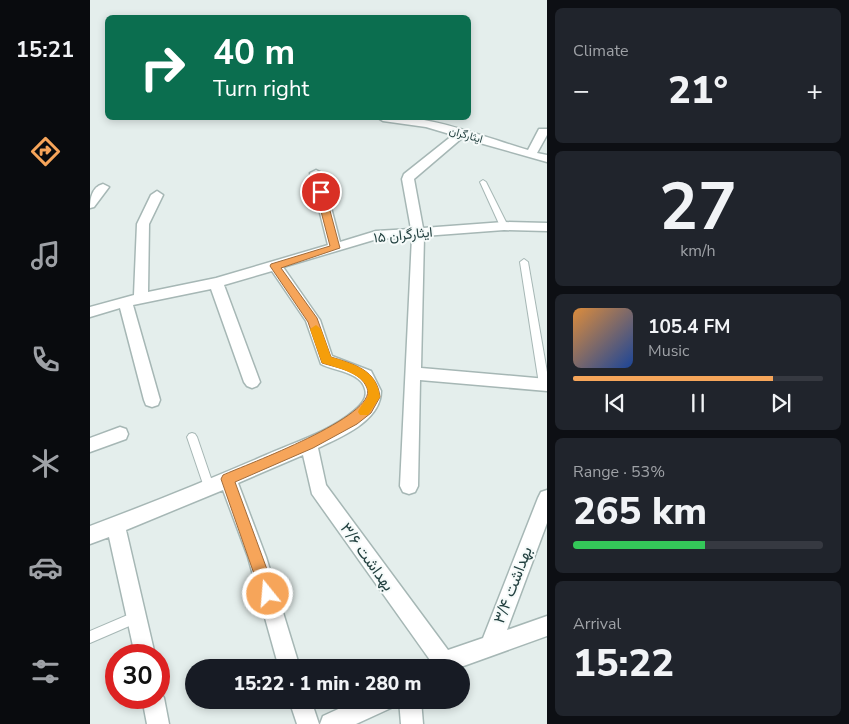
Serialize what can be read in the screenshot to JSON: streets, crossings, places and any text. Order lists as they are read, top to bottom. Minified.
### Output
{"streets":{"street":["ایثارگران","ایثارگران ۱۵","بهداشت ۳/۶","بهداشت ۳/۴"]},"page":{"tabs":"15:21","tile":["Climate",["27","km/h"],["Range · 53%","265 km"],["Arrival","15:22"]],"turn":["40 m","Turn right"],"heat":["−","21°","+"],"song":["105.4 FM","Music"],"limit":"30","trip":"15:22 · 1 min · 280 m"}}
